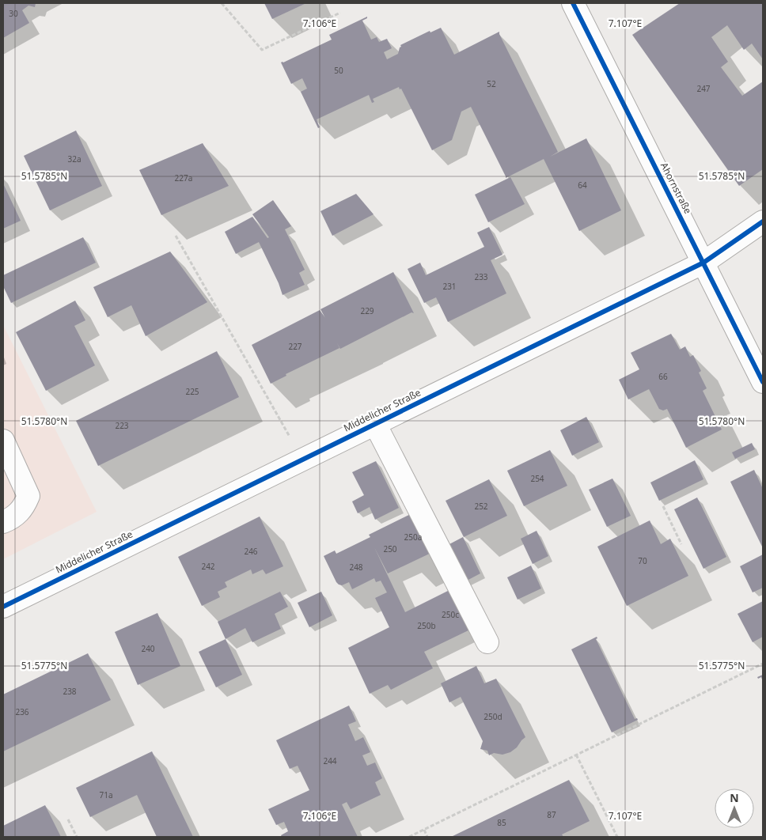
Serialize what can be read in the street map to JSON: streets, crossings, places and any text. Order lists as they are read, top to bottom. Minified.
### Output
{"streets":{"street":["Ahornstraße","Middelicher Straße"]},"crossings":[["Ahornstraße","Middelicher Straße"]],"house_numbers":["30","50","52","247","32a","227a","64","233","231","229","227","66","225","223","254","252","250a","250","246","70","242","248","250c","250b","240","238","236","250d","244","71a","87","85"],"north":"top","coordinates":["7.106°E","7.107°E","51.5785°N","51.5780°N","51.5775°N"]}
